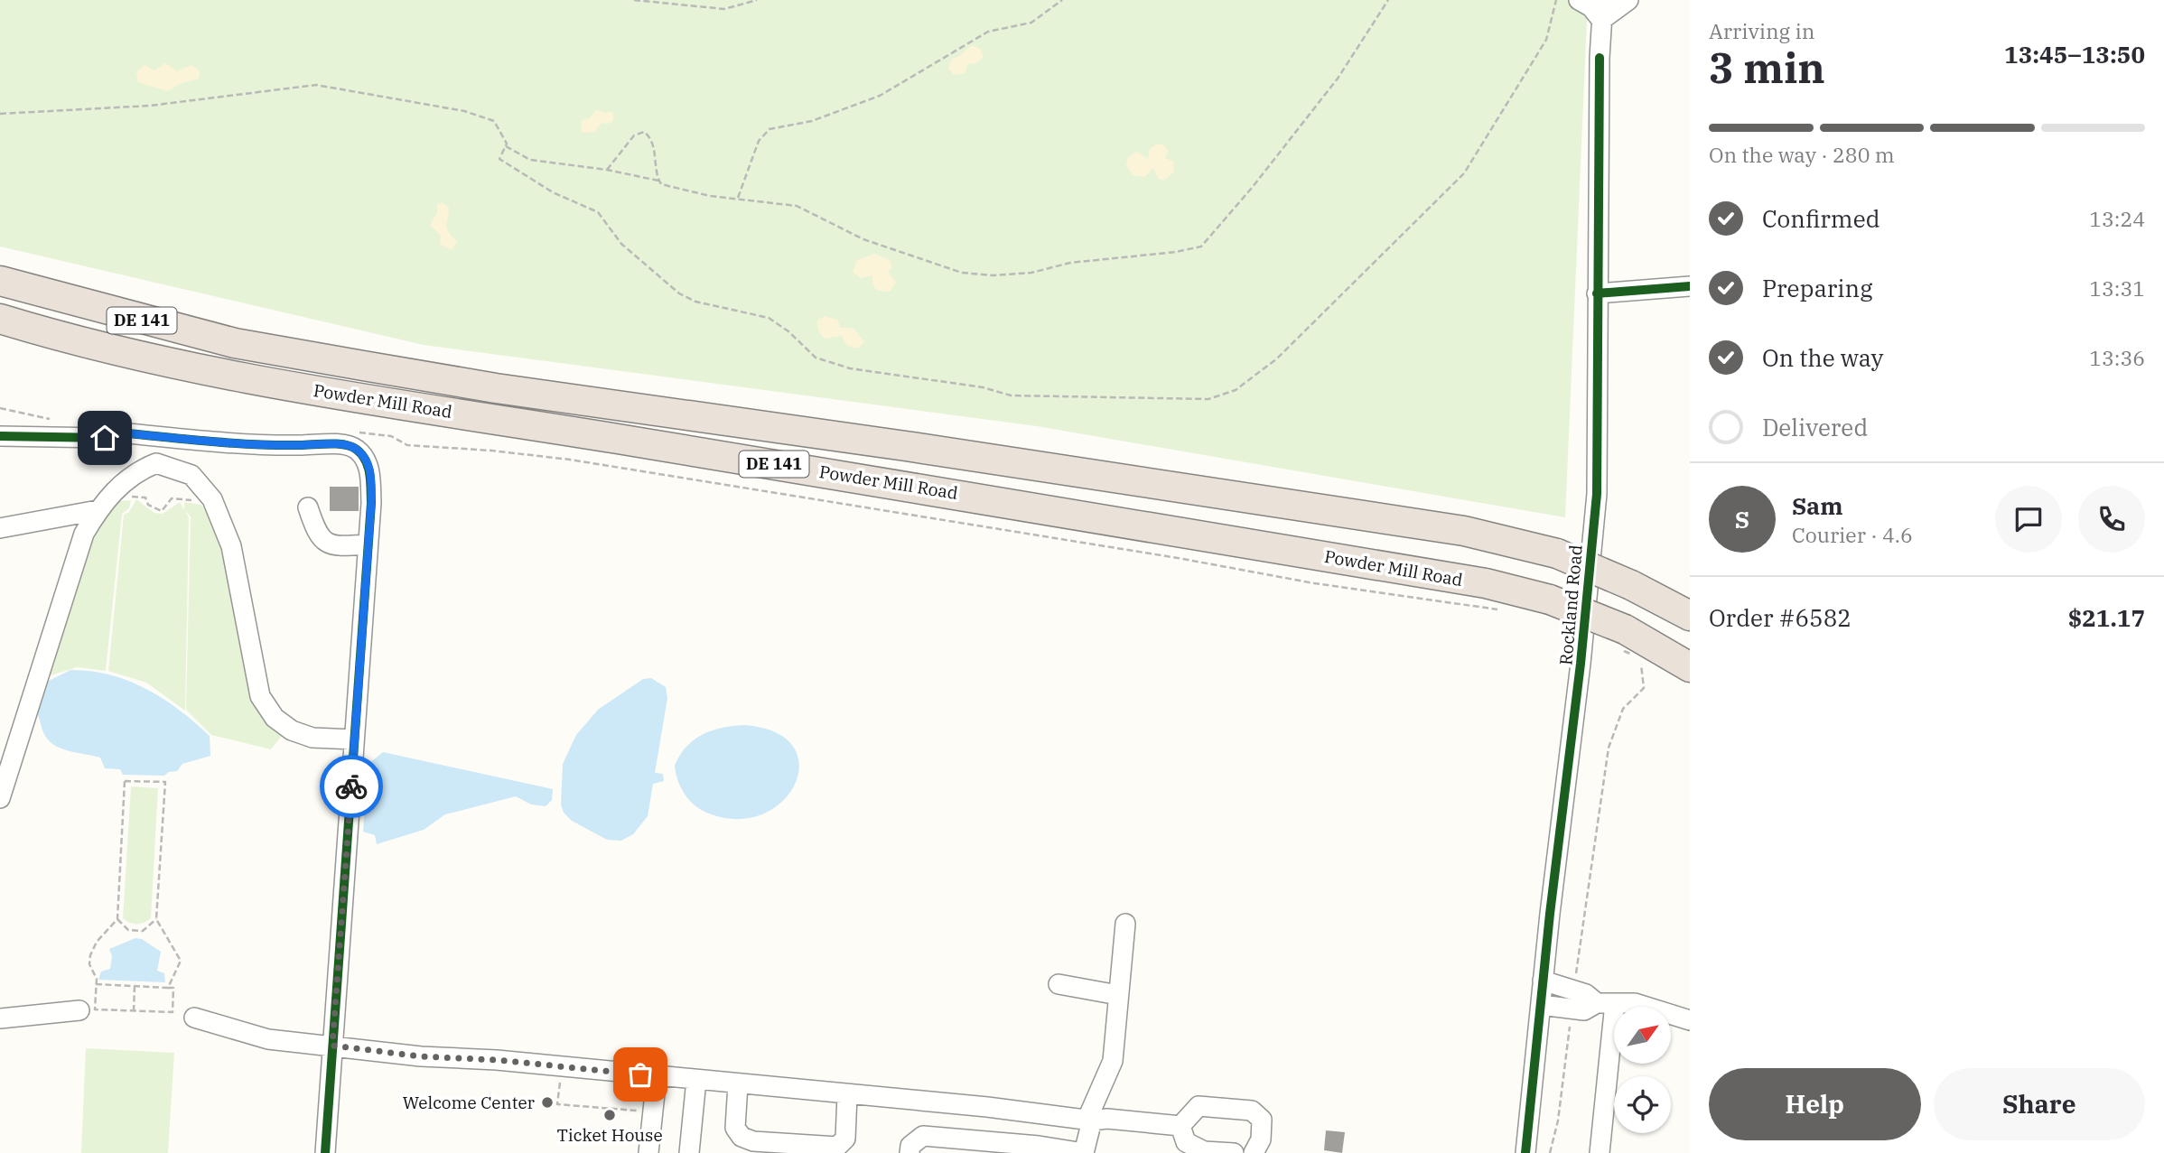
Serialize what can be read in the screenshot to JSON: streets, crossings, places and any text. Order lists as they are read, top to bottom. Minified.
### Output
{"streets":{"highway":["DE 141","Powder Mill Road"],"street":["Rockland Road"]},"places":["Welcome Center","Ticket House"],"north":"top right","page":{"heading":["3 min","Arriving in","13:45–13:50"],"panel":["Sam","Courier · 4.6","Order #6582","$21.17"],"bar":"On the way · 280 m","list":[["Confirmed","13:24"],["Preparing","13:31"],["On the way","13:36"],"Delivered"],"round":"S","buttons":["Help","Share"]}}
